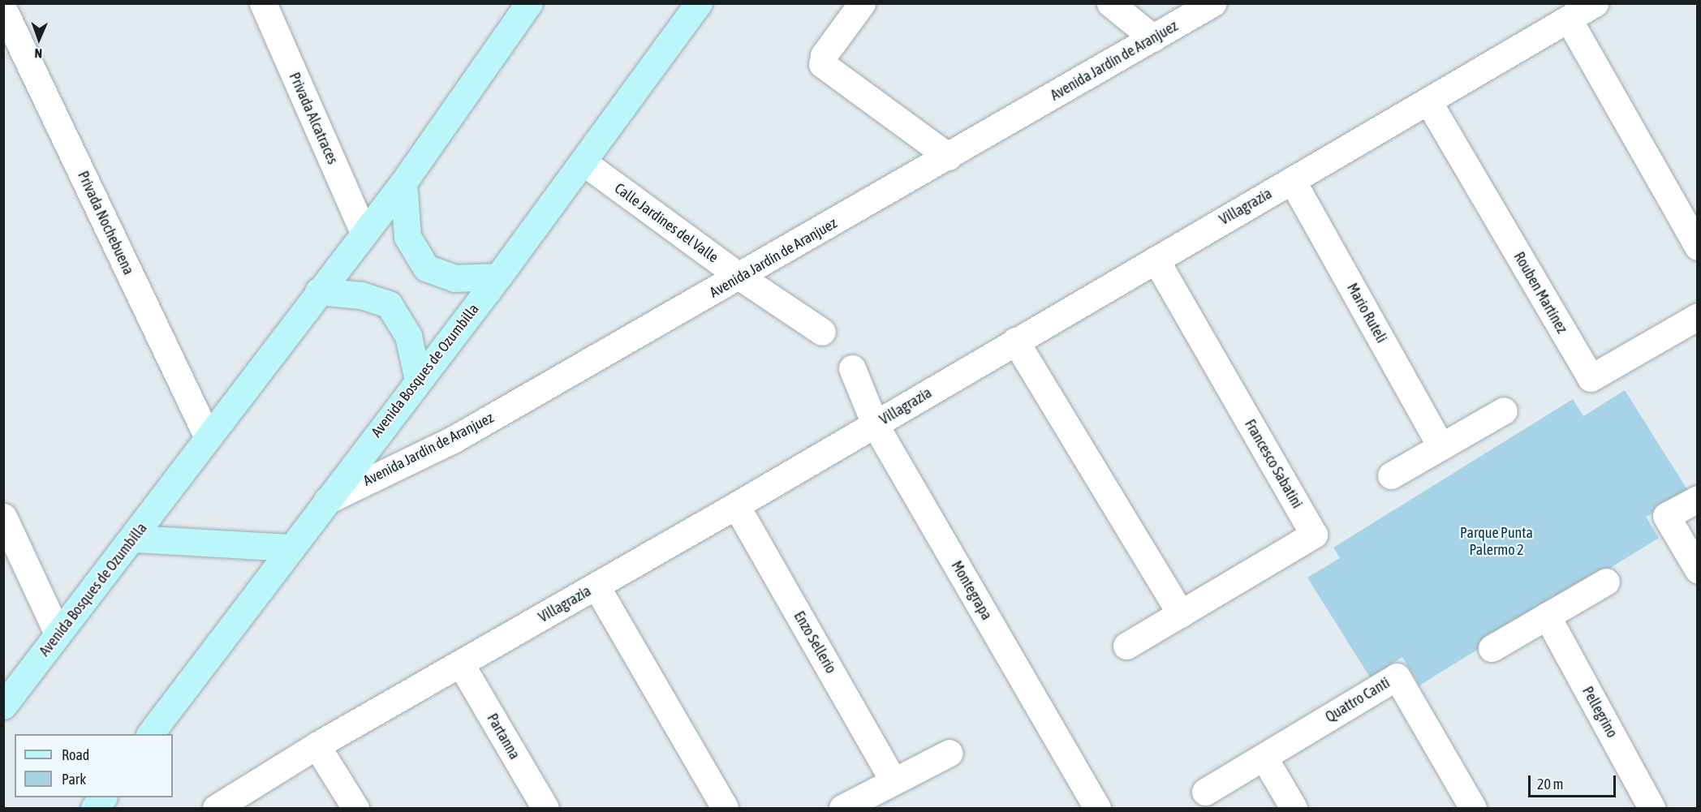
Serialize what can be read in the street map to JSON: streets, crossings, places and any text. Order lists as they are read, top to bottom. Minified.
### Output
{"streets":{"main road":["Avenida Bosques de Ozumbilla"],"street":["Avenida Jardín de Aranjuez","Privada Alcatraces","Villagrazia","Privada Nochebuena","Calle Jardines del Valle","Rouben Martínez","Mario Ruteli","Francesco Sabatini","Montegrapa","Enzo Sellerio","Quattro Canti","Pellegrino","Partanna"]},"crossings":[["Avenida Jardín de Aranjuez","Calle Jardines del Valle"],["Avenida Jardín de Aranjuez","Avenida Bosques de Ozumbilla"],["Privada Alcatraces","Avenida Bosques de Ozumbilla"],["Villagrazia","Rouben Martínez"],["Villagrazia","Mario Ruteli"],["Villagrazia","Francesco Sabatini"],["Villagrazia","Montegrapa"],["Villagrazia","Enzo Sellerio"],["Villagrazia","Partanna"],["Privada Nochebuena","Avenida Bosques de Ozumbilla"],["Calle Jardines del Valle","Avenida Bosques de Ozumbilla"]],"parks":["Parque Punta Palermo 2"],"legend":["Road","Park"],"scale_bar":"20 m","north":"bottom"}
